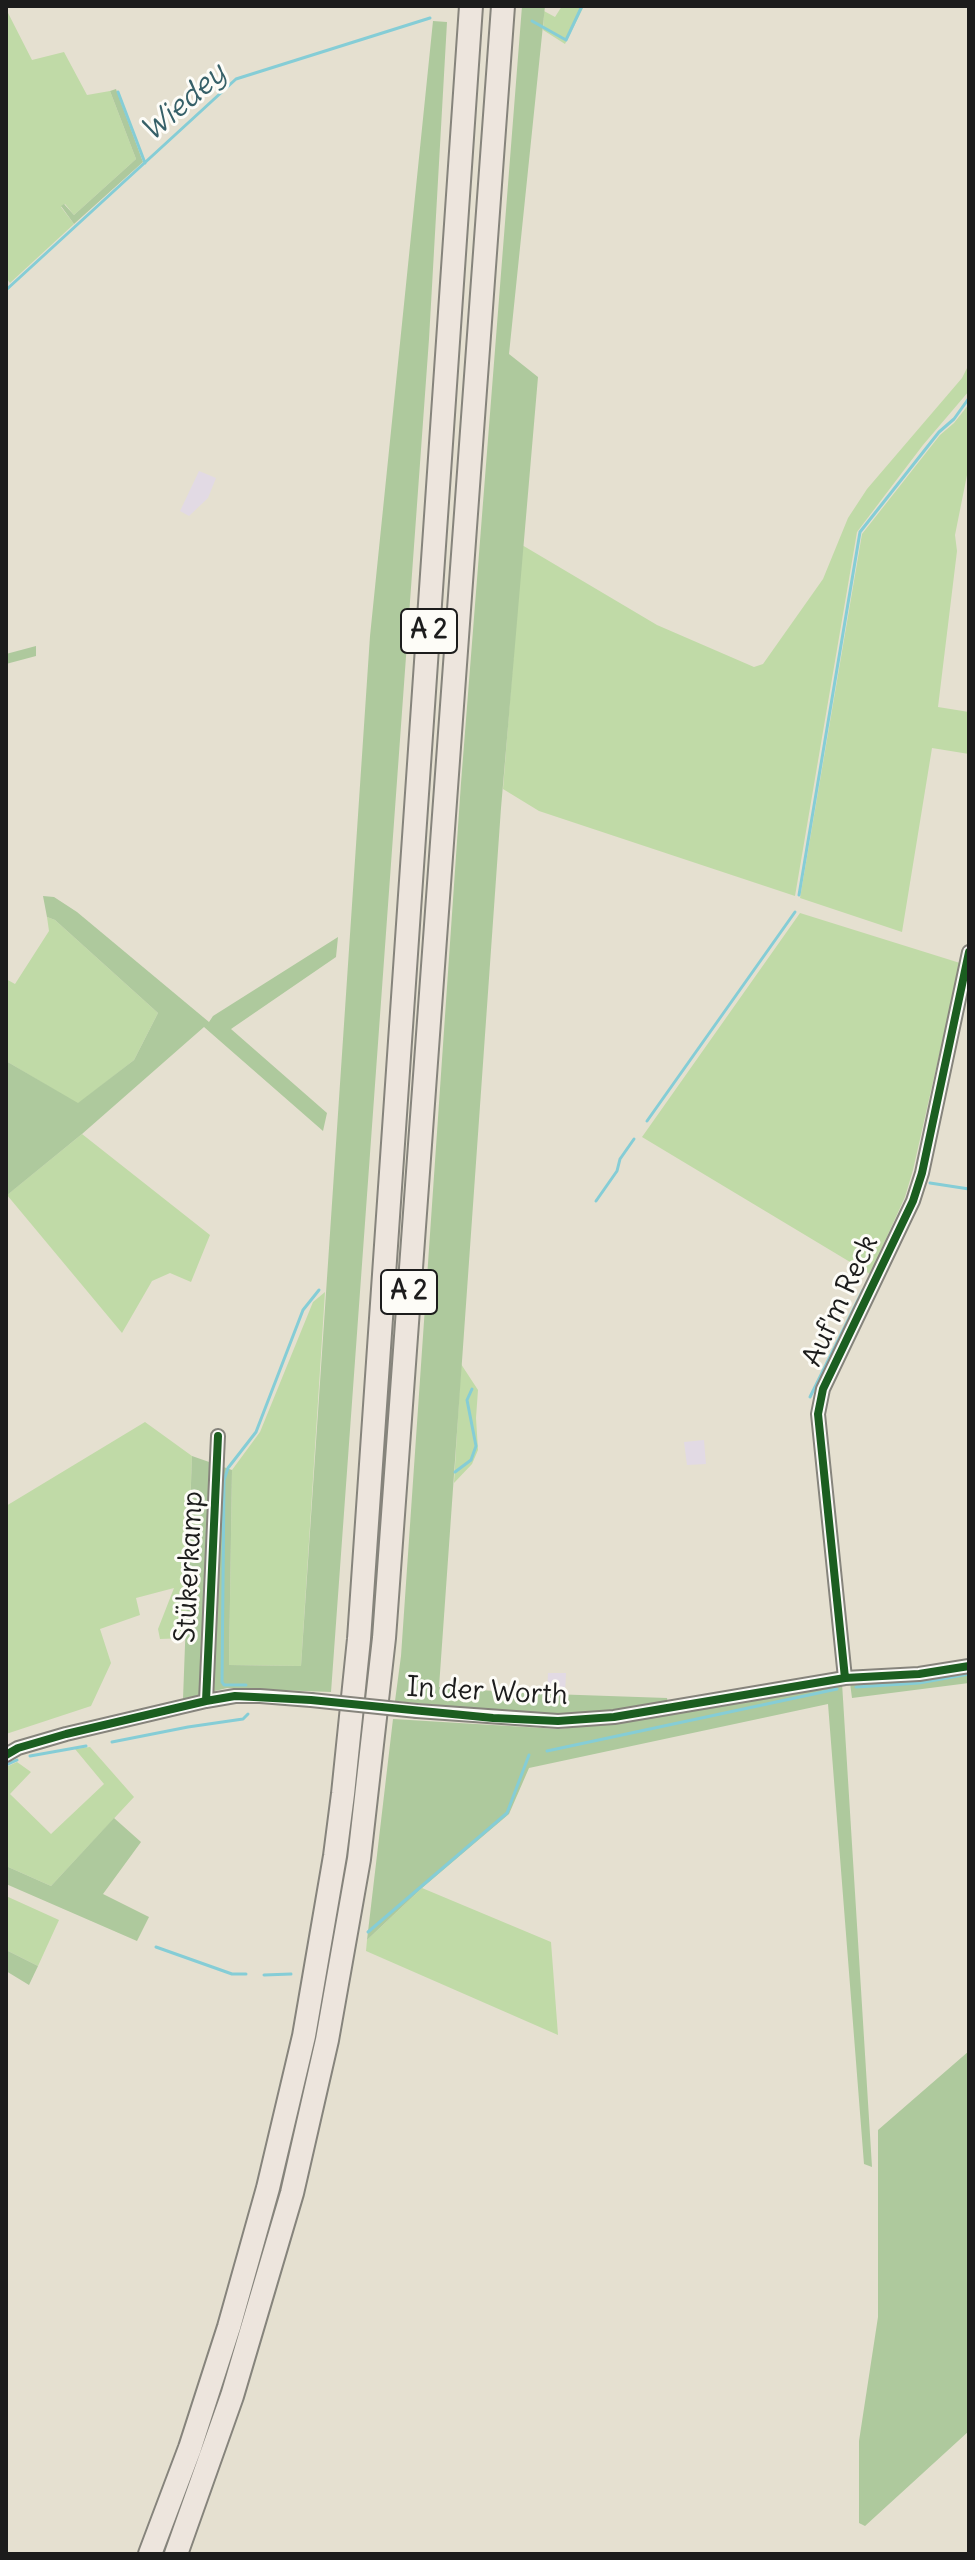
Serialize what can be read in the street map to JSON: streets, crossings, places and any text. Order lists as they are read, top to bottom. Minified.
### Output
{"streets":{"highway":["A 2"],"street":["Auf'm Reck","Stükerkamp","In der Worth"]},"crossings":[["Auf'm Reck","In der Worth"],["Stükerkamp","In der Worth"]],"water":["Wiedey"]}
